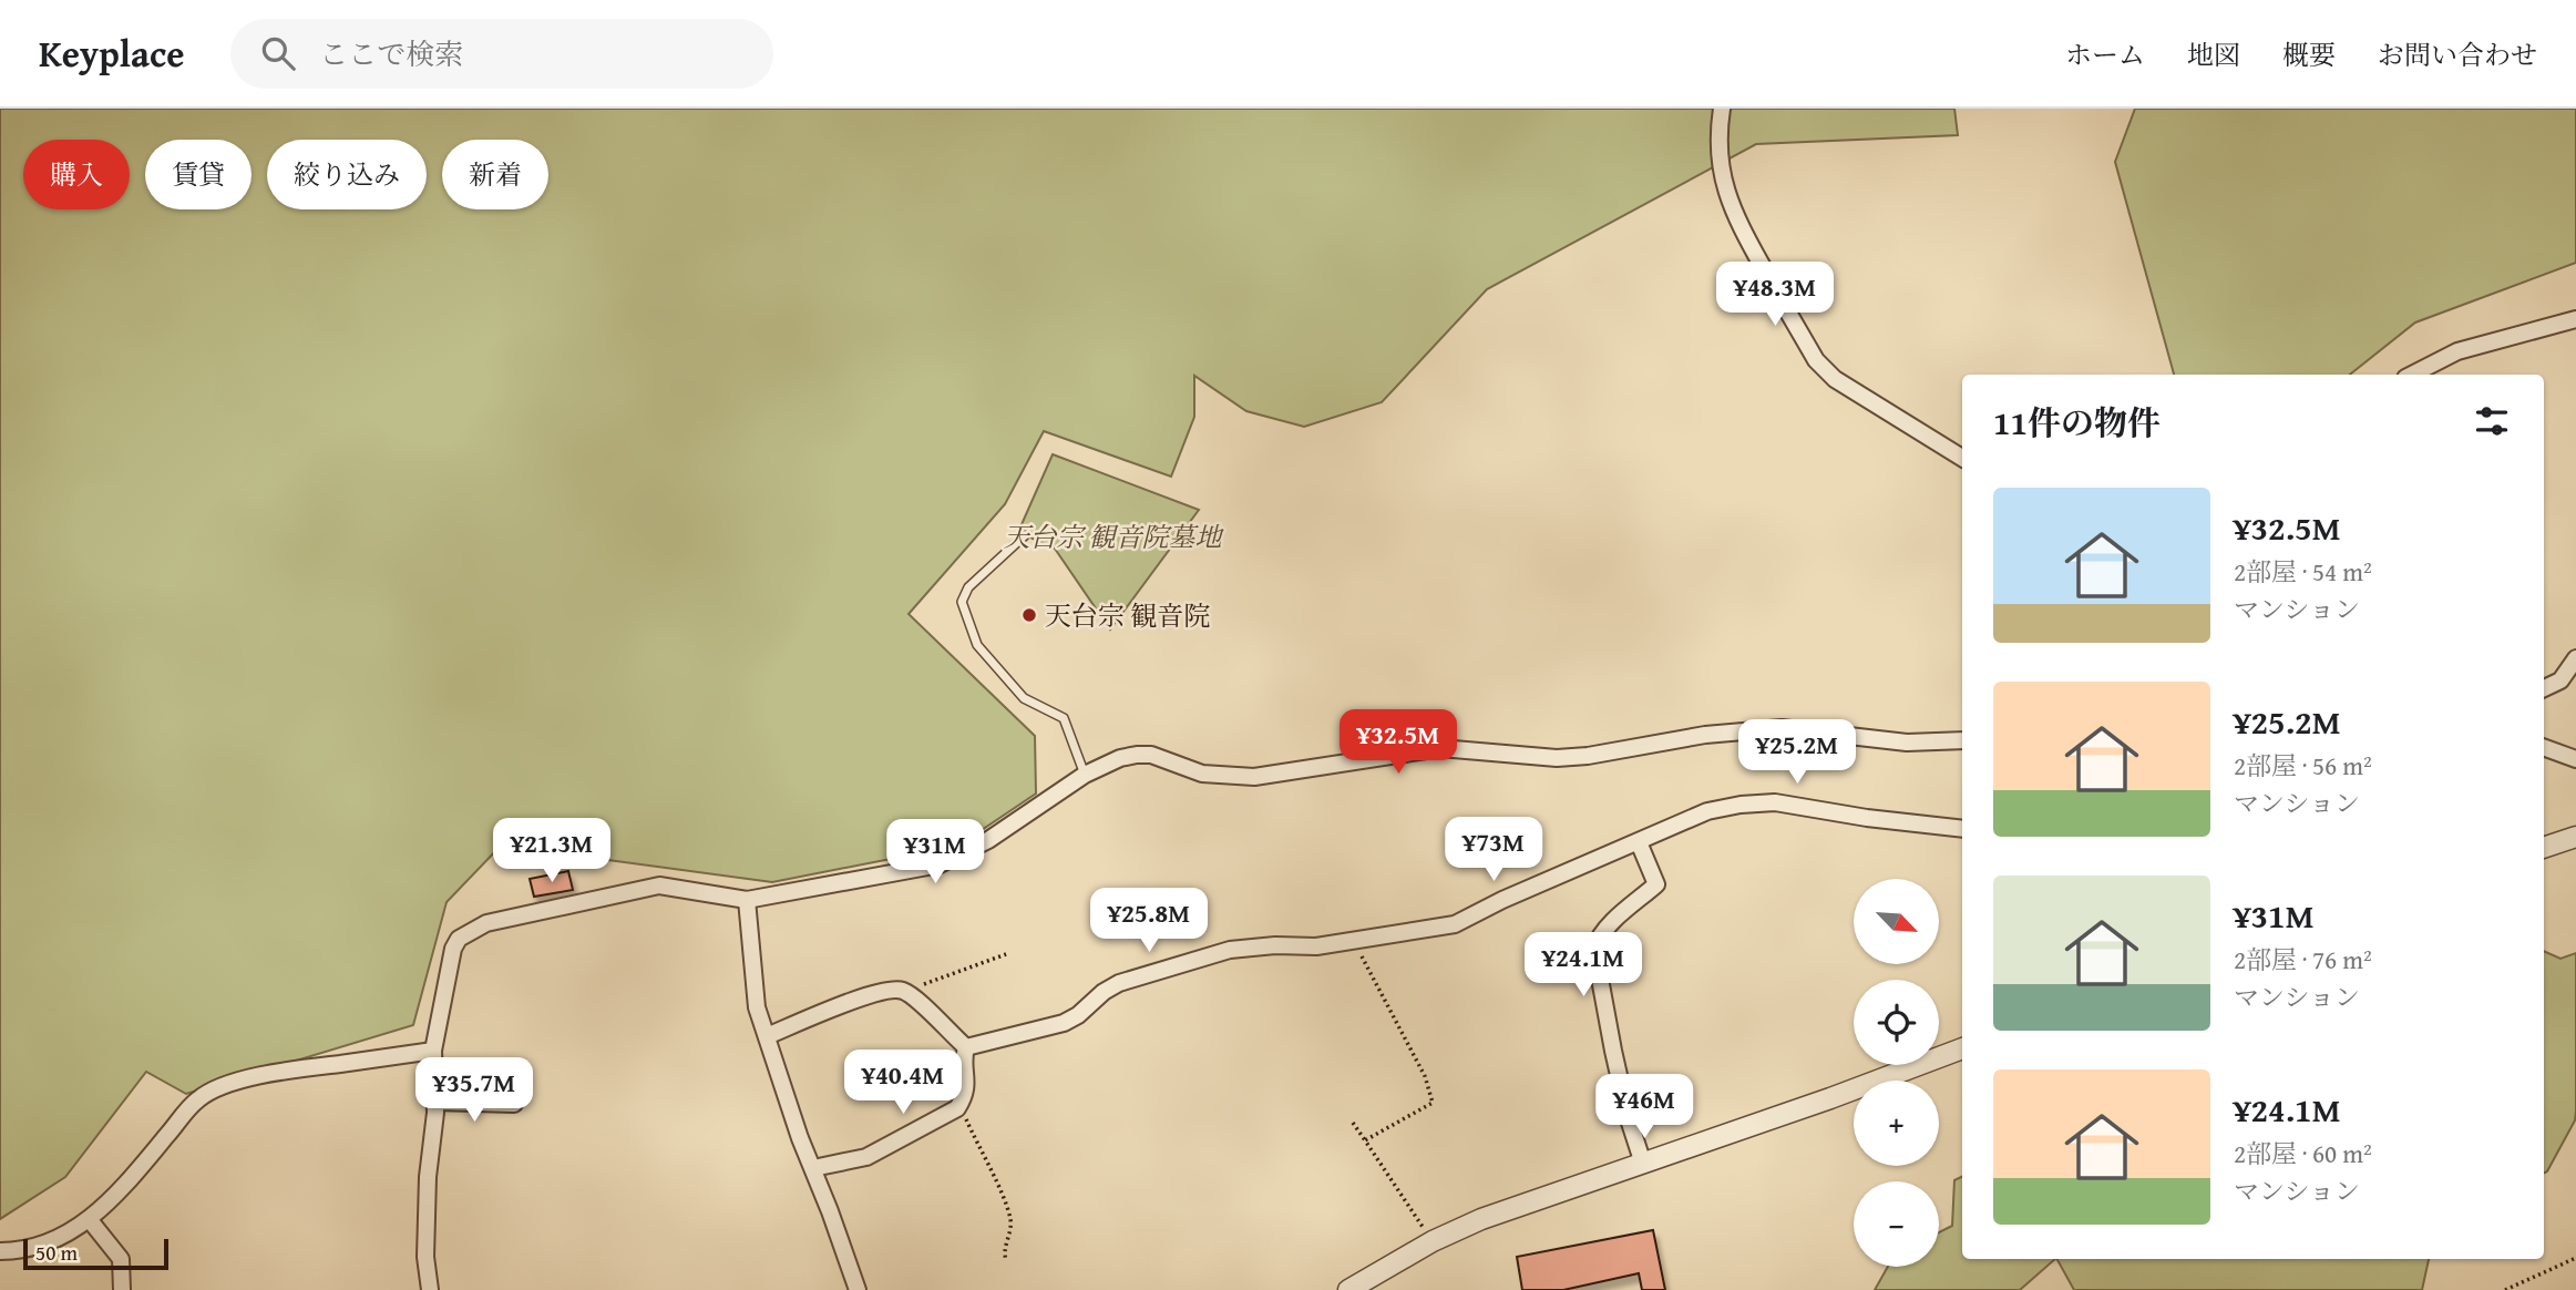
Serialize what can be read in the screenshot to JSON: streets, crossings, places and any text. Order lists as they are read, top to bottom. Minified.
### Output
{"parks":["天台宗 観音院墓地"],"places":["天台宗 観音院"],"scale_bar":"50 m","north":"bottom right","page":{"header":"Keyplace","search":"ここで検索","nav":["ホーム","地図","概要","お問い合わせ"],"chip":["購入","賃貸","絞り込み","新着"],"price":["¥48.3M","¥32.5M","¥25.2M","¥73M","¥21.3M","¥31M","¥25.8M","¥24.1M","¥40.4M","¥35.7M","¥46M"],"heading":"11件の物件","list":[{"name":"¥32.5M","note":"2部屋 · 54 m² · マンション"},{"name":"¥25.2M","note":"2部屋 · 56 m² · マンション"},{"name":"¥31M","note":"2部屋 · 76 m² · マンション"},{"name":"¥24.1M","note":"2部屋 · 60 m² · マンション"}],"map_buttons":["+","−"],"scale":"50 m"}}
